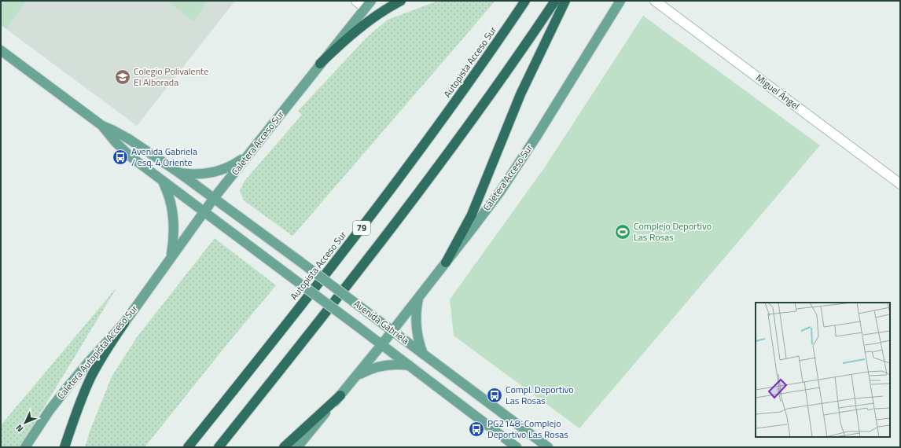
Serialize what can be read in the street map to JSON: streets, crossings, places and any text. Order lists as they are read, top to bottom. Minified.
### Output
{"streets":{"highway":["Autopista Acceso Sur","79"],"main road":["Caletera Acceso Sur","Avenida Gabriela","Caletera Autopista Acceso Sur"],"street":["Miguel Ángel"]},"crossings":[["Caletera Acceso Sur","Avenida Gabriela"],["Caletera Acceso Sur","Caletera Autopista Acceso Sur"],["Avenida Gabriela","Caletera Autopista Acceso Sur"]],"places":{"school or university":["Colegio Polivalente El Alborada"],"bus stop":["Avenida Gabriela / esq. 4 Oriente","Compl. Deportivo Las Rosas","PG2148-Complejo Deportivo Las Rosas"],"sports":["Complejo Deportivo Las Rosas"]},"north":"bottom left"}
